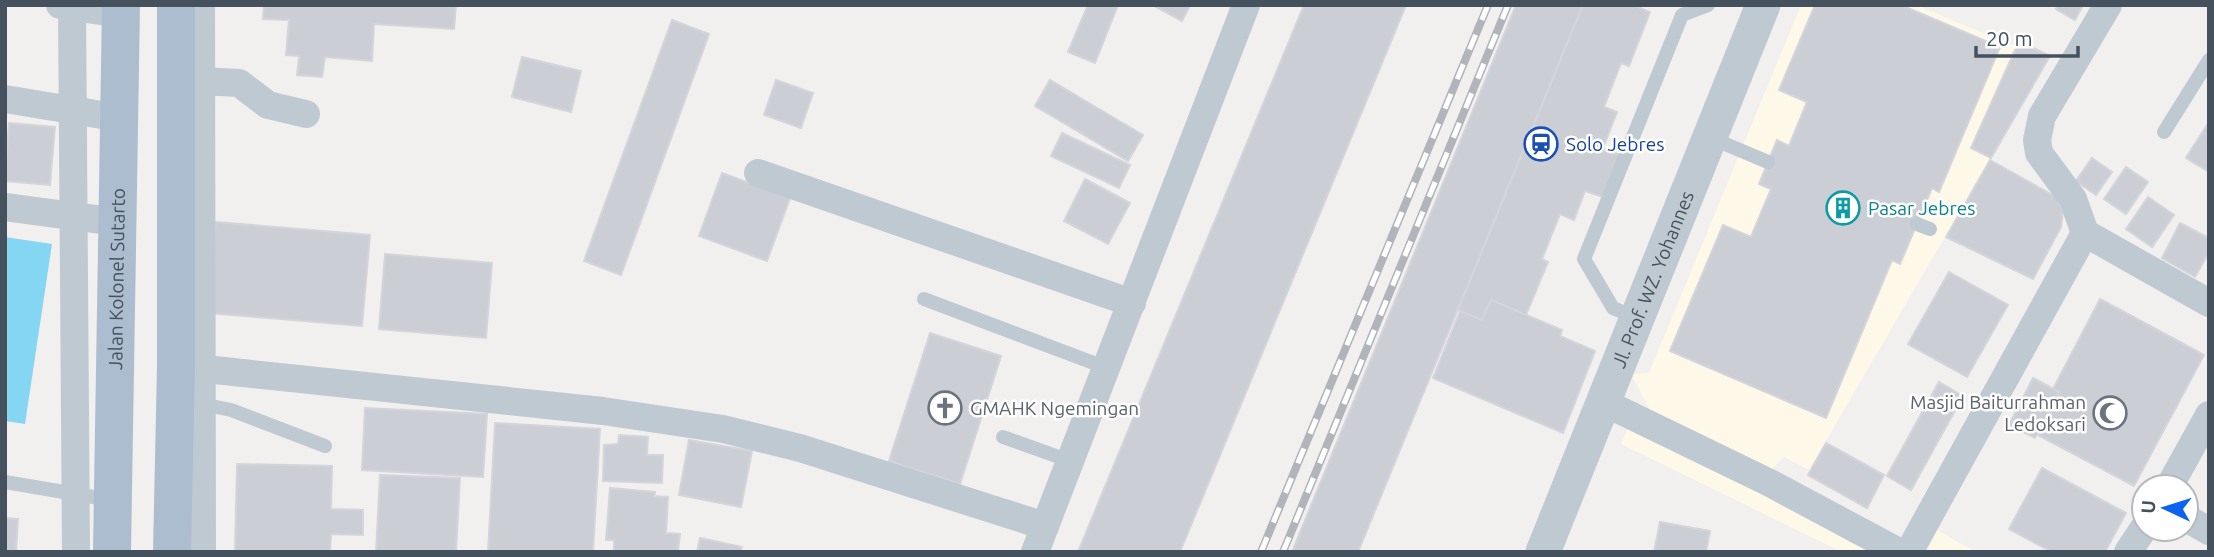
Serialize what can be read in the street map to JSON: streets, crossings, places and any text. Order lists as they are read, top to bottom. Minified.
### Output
{"streets":{"main road":["Jalan Kolonel Sutarto"],"street":["Jl. Prof. WZ. Yohannes"]},"places":{"station":["Solo Jebres"],"building":["Pasar Jebres"],"church":["GMAHK Ngemingan"],"mosque":["Masjid Baiturrahman Ledoksari"]},"scale_bar":"20 m","north":"left"}
